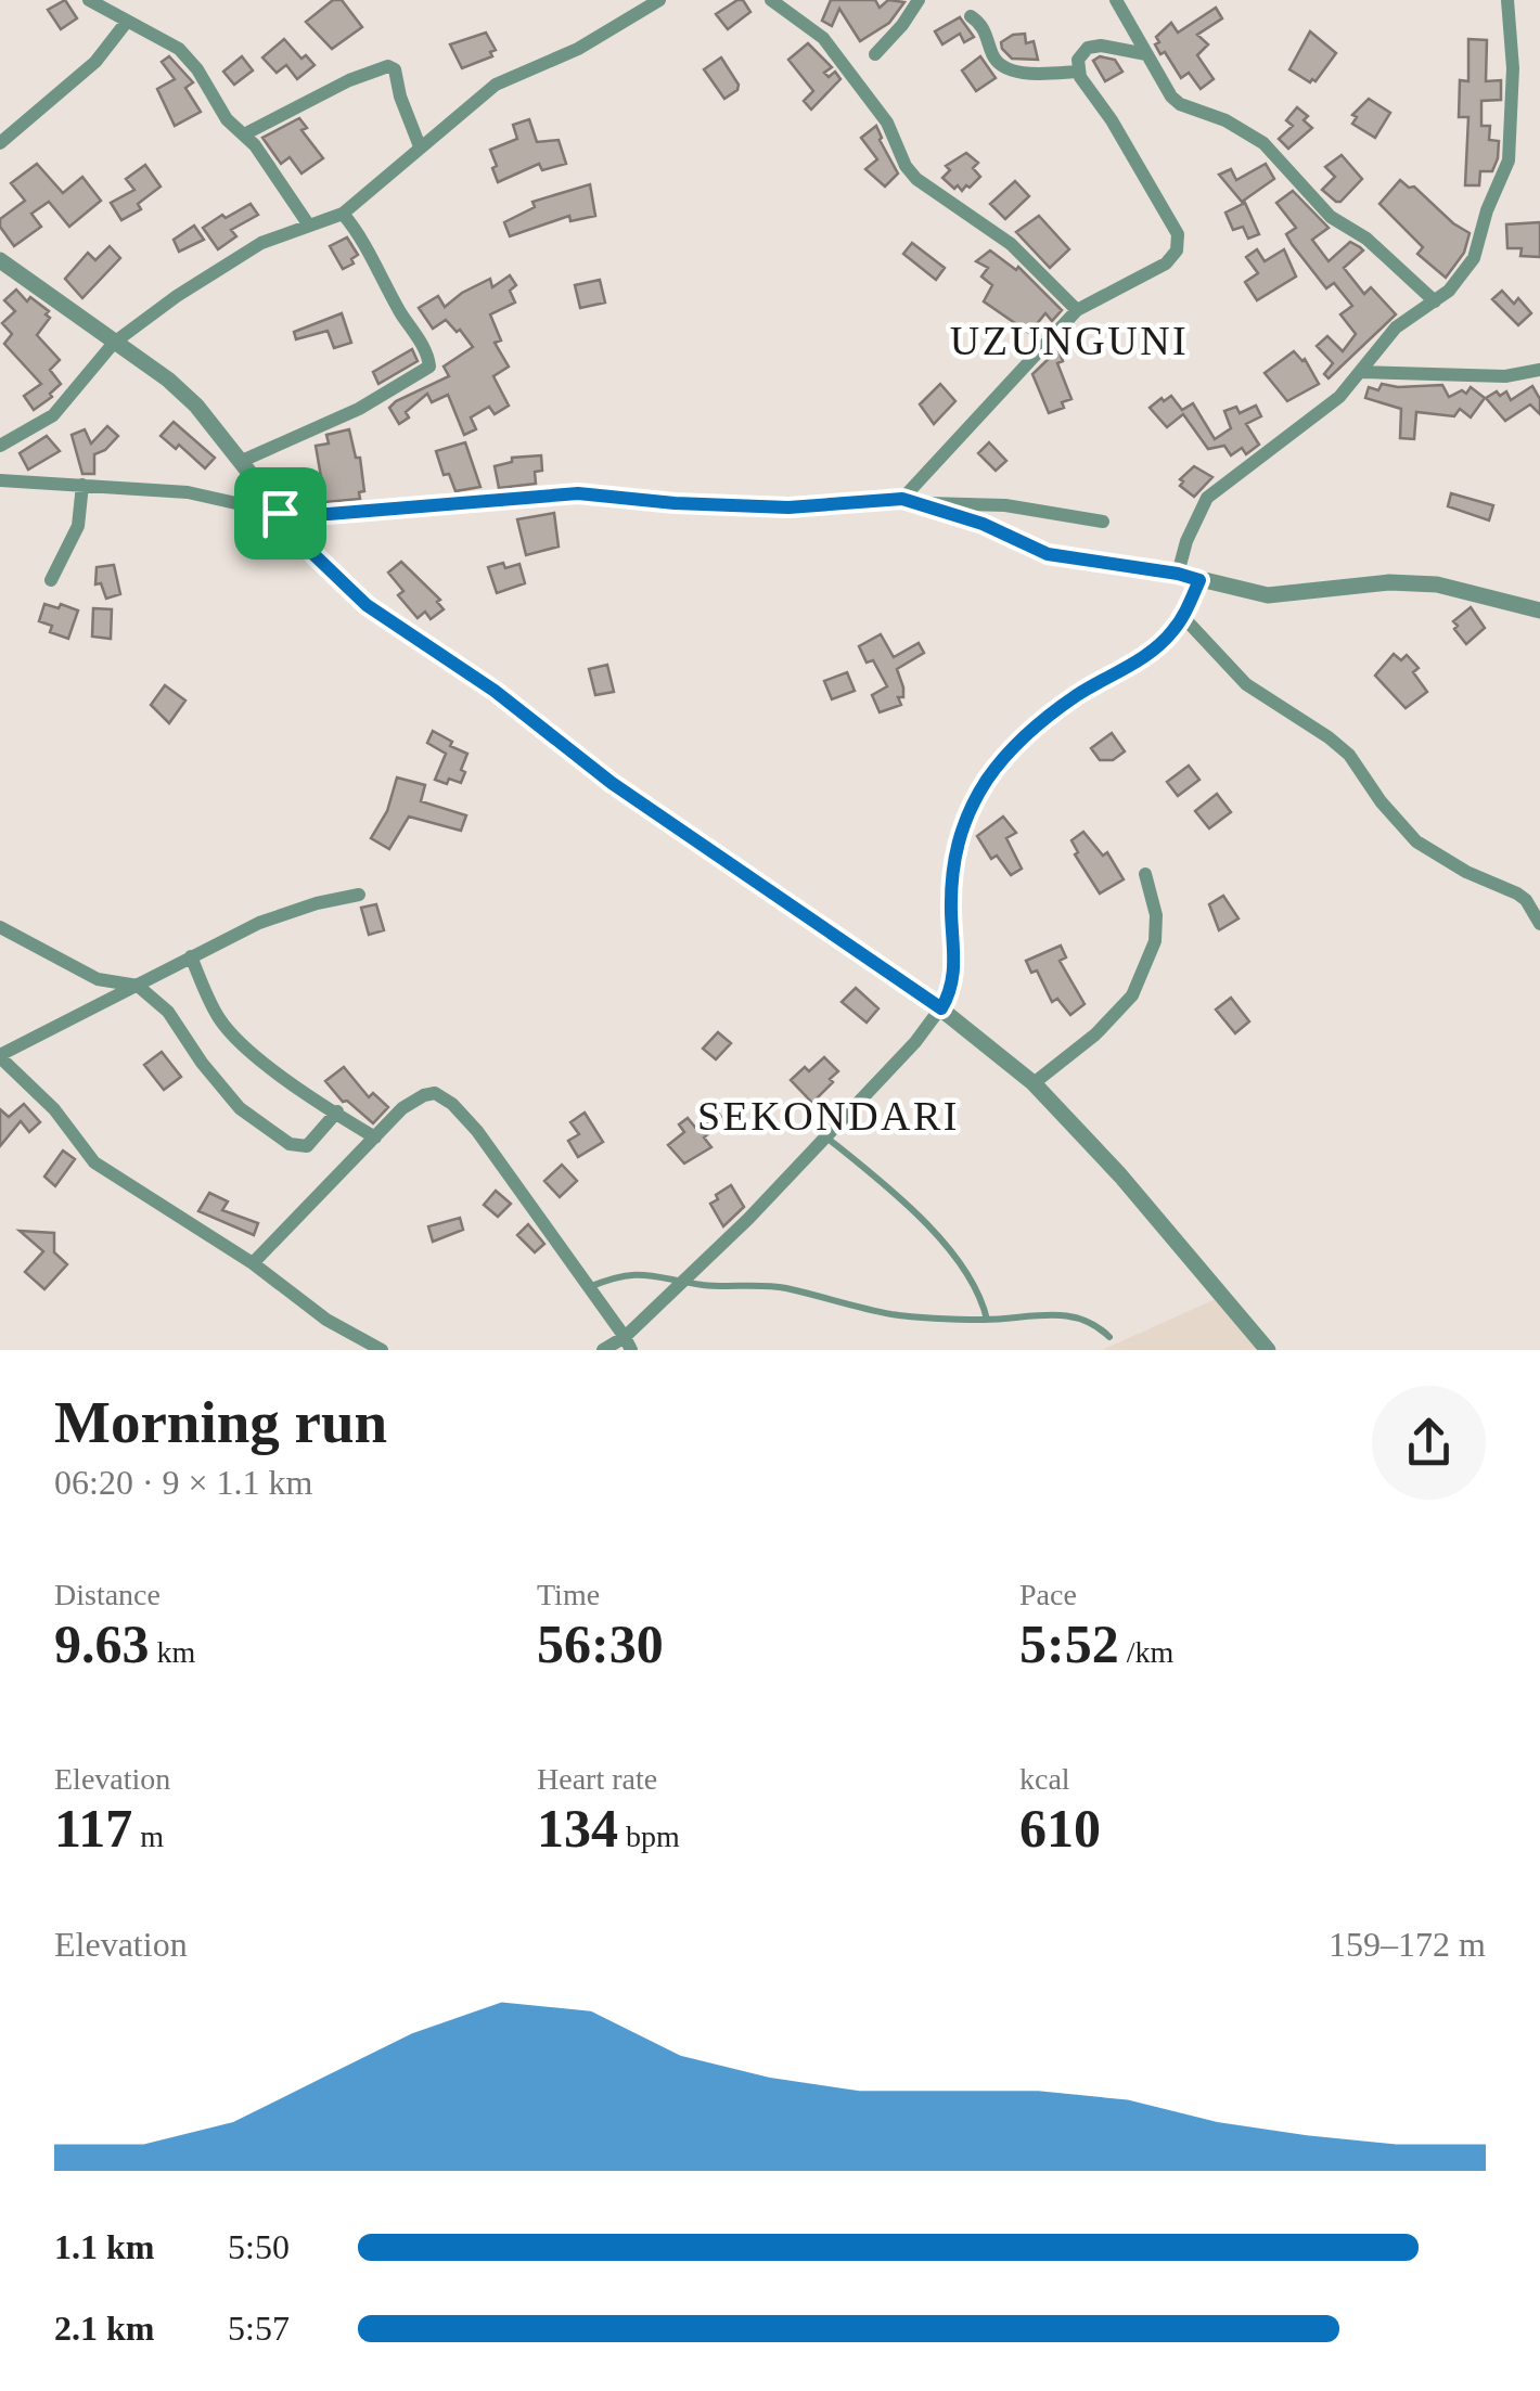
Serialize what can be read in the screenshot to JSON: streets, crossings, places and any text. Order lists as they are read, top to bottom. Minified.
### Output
{"districts":["UZUNGUNI","SEKONDARI"],"page":{"heading":["Morning run","06:20 · 9 × 1.1 km"],"stats":[["Distance","9.63 km"],["Time","56:30"],["Pace","5:52 /km"],["Elevation","117 m"],["Heart rate","134 bpm"],["kcal","610"]],"chart":["Elevation","159–172 m"],"list":[{"name":"1.1 km","note":"5:50"},{"name":"2.1 km","note":"5:57"}]}}
